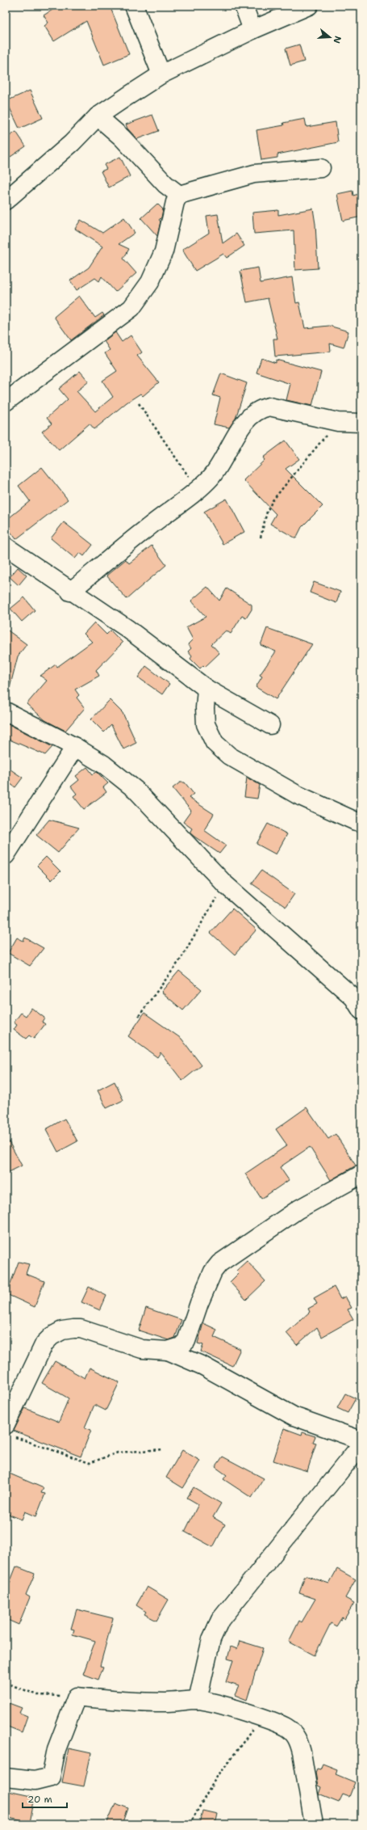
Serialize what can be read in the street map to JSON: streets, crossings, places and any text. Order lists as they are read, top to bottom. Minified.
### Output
{"scale_bar":"20 m","north":"right"}
